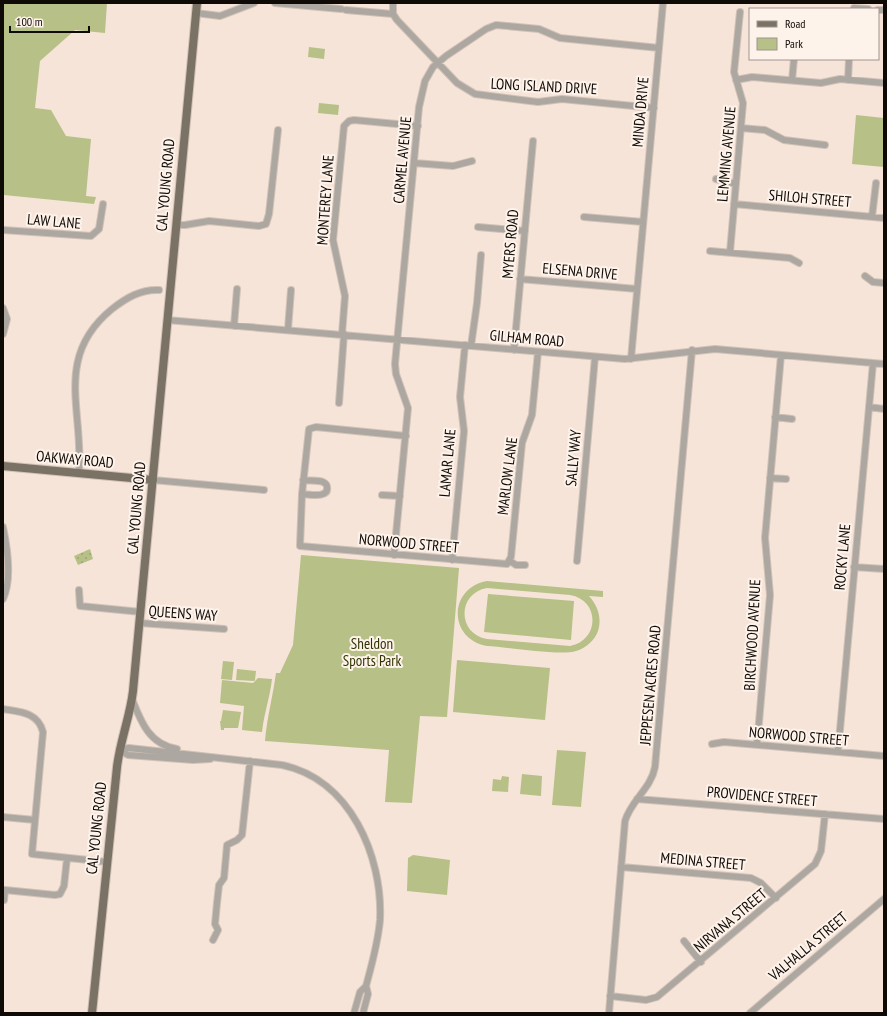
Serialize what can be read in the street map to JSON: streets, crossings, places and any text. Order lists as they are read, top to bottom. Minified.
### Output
{"streets":{"main road":["CAL YOUNG ROAD","OAKWAY ROAD"],"street":["LONG ISLAND DRIVE","MINDA DRIVE","LEMMING AVENUE","CARMEL AVENUE","SHILOH STREET","MONTEREY LANE","LAW LANE","MYERS ROAD","ELSENA DRIVE","GILHAM ROAD","SALLY WAY","LAMAR LANE","MARLOW LANE","NORWOOD STREET","ROCKY LANE","QUEENS WAY","BIRCHWOOD AVENUE","JEPPESEN ACRES ROAD","PROVIDENCE STREET","MEDINA STREET","NIRVANA STREET","VALHALLA STREET"]},"crossings":[["LONG ISLAND DRIVE","MINDA DRIVE"],["LONG ISLAND DRIVE","CARMEL AVENUE"],["MINDA DRIVE","CARMEL AVENUE"],["MINDA DRIVE","ELSENA DRIVE"],["MINDA DRIVE","GILHAM ROAD"],["LEMMING AVENUE","SHILOH STREET"],["CARMEL AVENUE","MONTEREY LANE"],["CARMEL AVENUE","GILHAM ROAD"],["CARMEL AVENUE","NORWOOD STREET"],["CAL YOUNG ROAD","GILHAM ROAD"],["CAL YOUNG ROAD","OAKWAY ROAD"],["CAL YOUNG ROAD","QUEENS WAY"],["MONTEREY LANE","GILHAM ROAD"],["MYERS ROAD","ELSENA DRIVE"],["MYERS ROAD","GILHAM ROAD"],["GILHAM ROAD","SALLY WAY"],["GILHAM ROAD","LAMAR LANE"],["GILHAM ROAD","MARLOW LANE"],["GILHAM ROAD","ROCKY LANE"],["GILHAM ROAD","BIRCHWOOD AVENUE"],["GILHAM ROAD","JEPPESEN ACRES ROAD"],["LAMAR LANE","NORWOOD STREET"],["MARLOW LANE","NORWOOD STREET"],["NORWOOD STREET","ROCKY LANE"],["NORWOOD STREET","BIRCHWOOD AVENUE"],["JEPPESEN ACRES ROAD","PROVIDENCE STREET"],["JEPPESEN ACRES ROAD","MEDINA STREET"],["JEPPESEN ACRES ROAD","NIRVANA STREET"],["PROVIDENCE STREET","NIRVANA STREET"],["MEDINA STREET","NIRVANA STREET"]],"parks":["Sheldon Sports Park"],"legend":["Road","Park"],"scale_bar":"100 m"}
